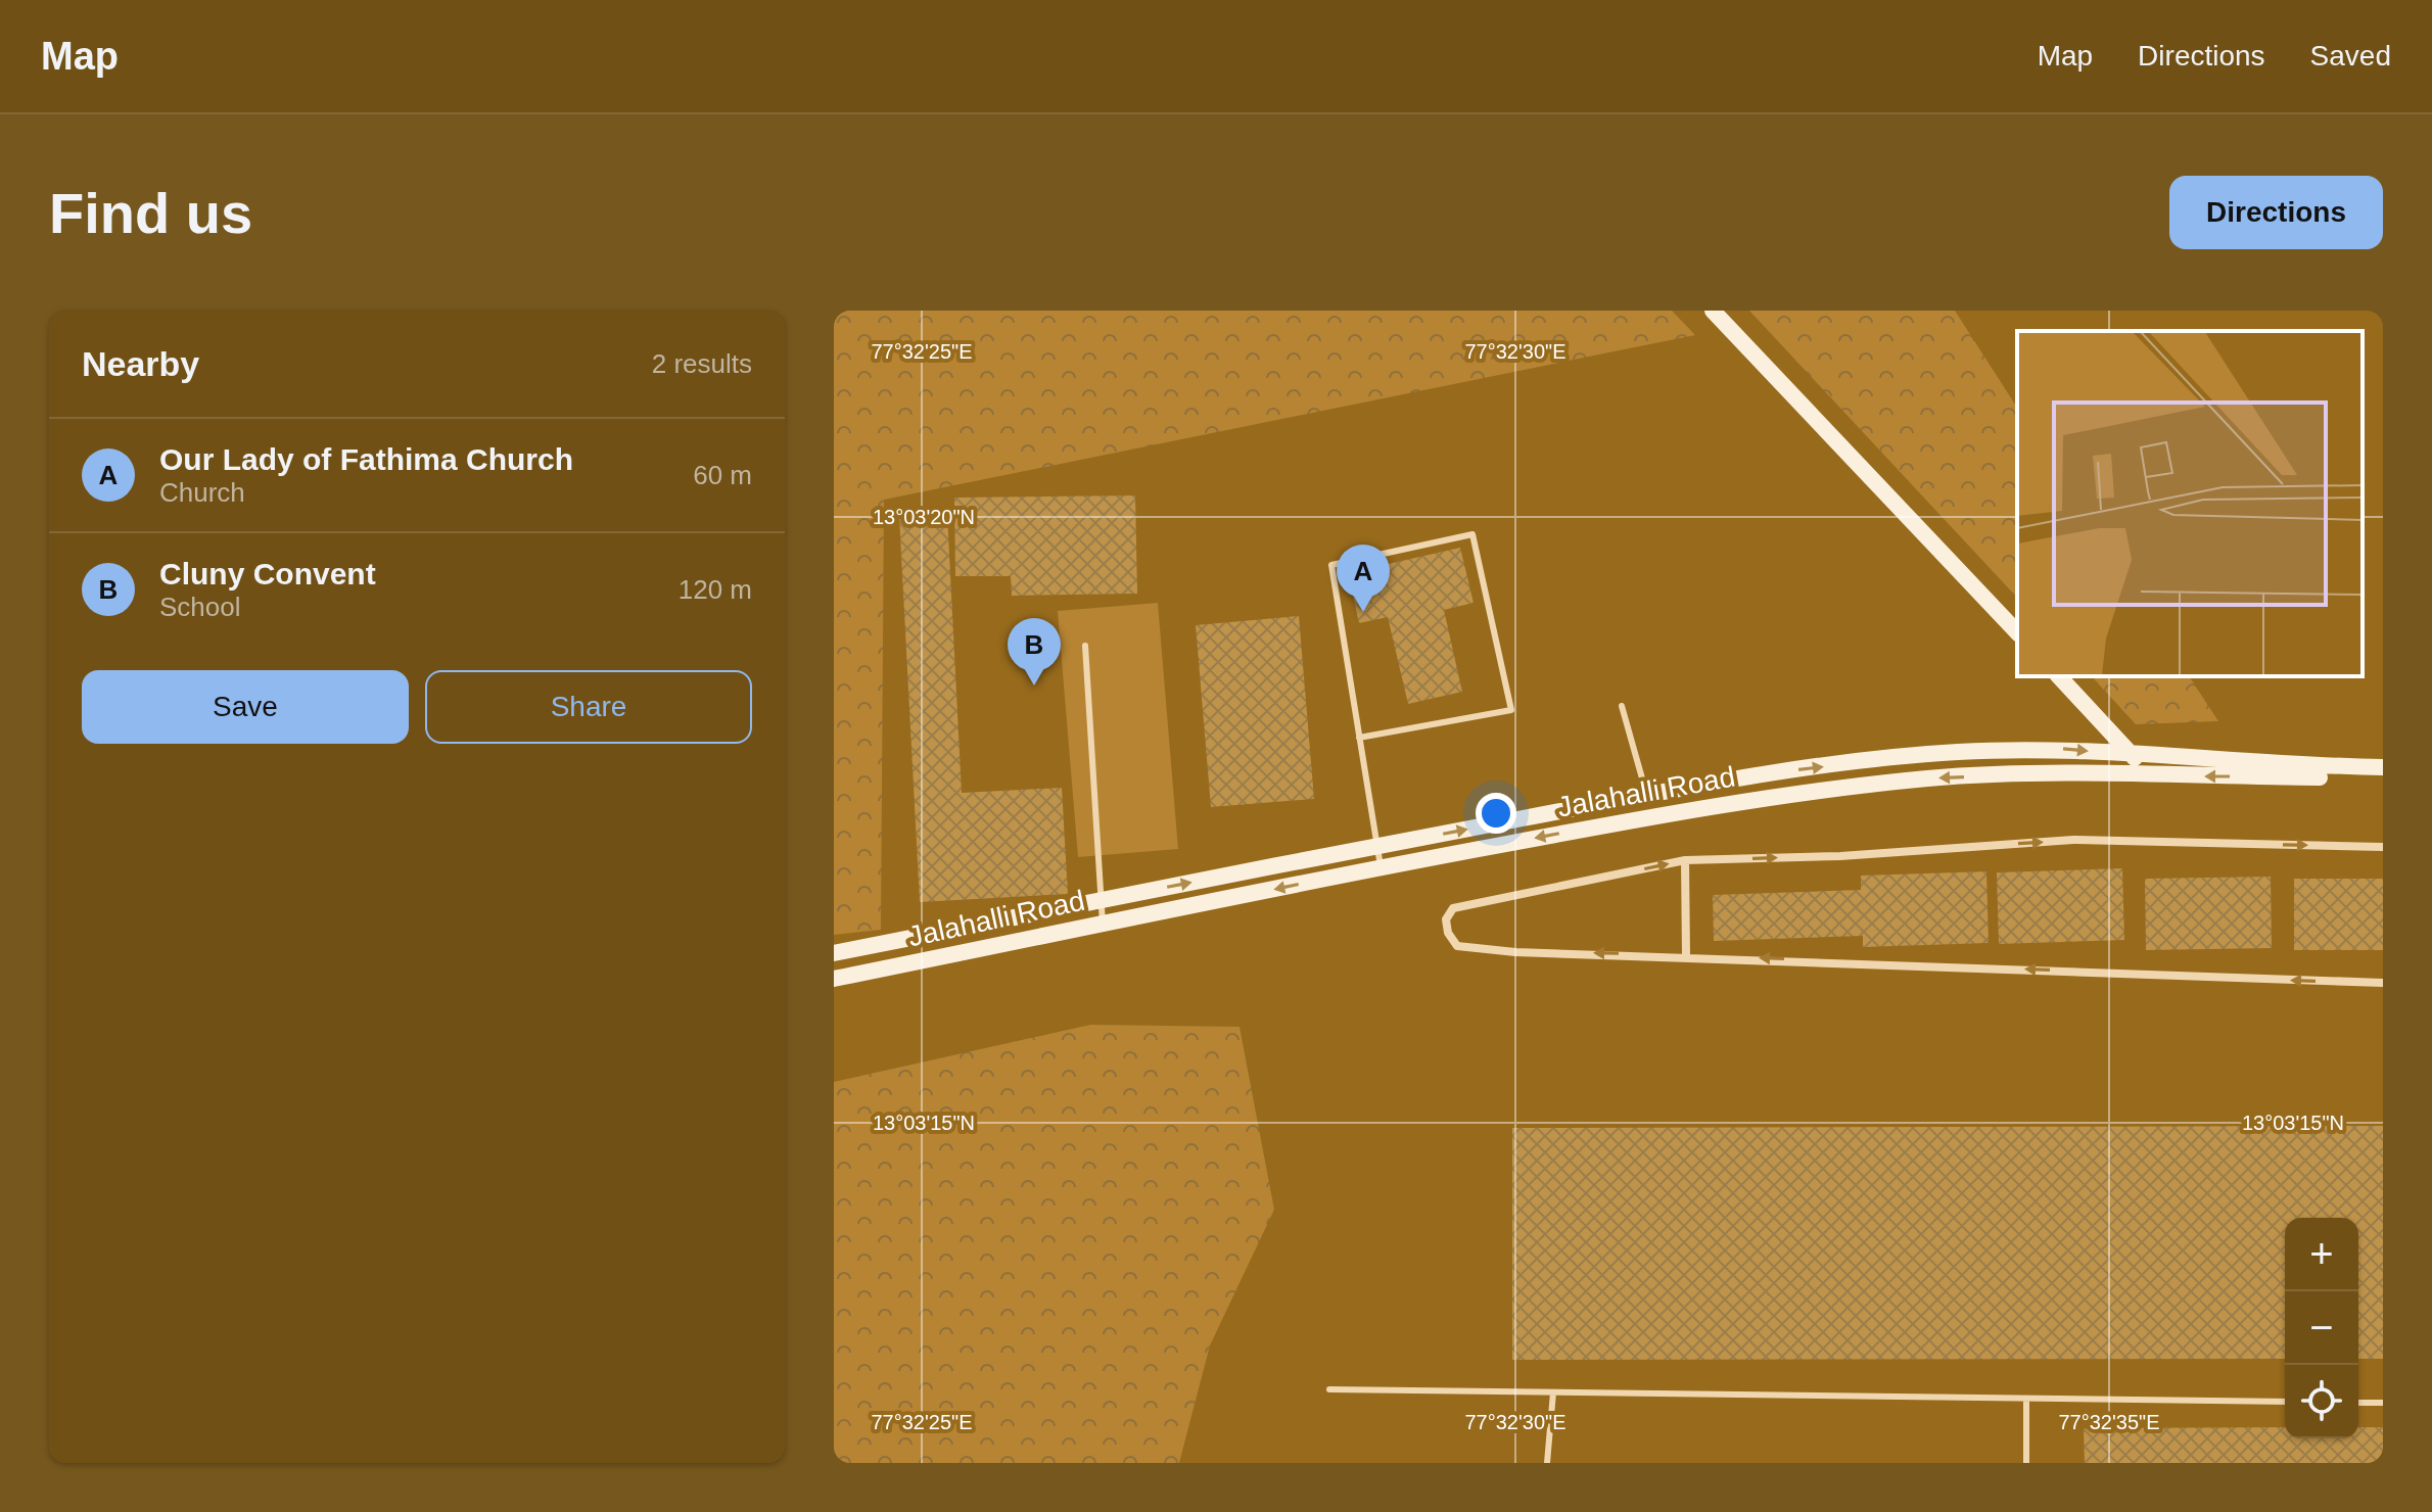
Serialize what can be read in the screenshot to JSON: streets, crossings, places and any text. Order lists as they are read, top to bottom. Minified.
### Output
{"streets":{"main road":["Jalahalli Road"]},"page":{"header":"Map","nav":["Map","Directions","Saved"],"buttons":["Directions",["Save","Share"]],"title":"Find us","heading":["Nearby","2 results"],"list":[{"mark":"A","name":"Our Lady of Fathima Church","note":"Church","value":"60 m"},{"mark":"B","name":"Cluny Convent","note":"School","value":"120 m"}],"pins":["A","B"],"map_buttons":["+","−"]},"coordinates":["77°32'25\"E","77°32'30\"E","13°03'20\"N","13°03'15\"N","77°32'35\"E"]}
